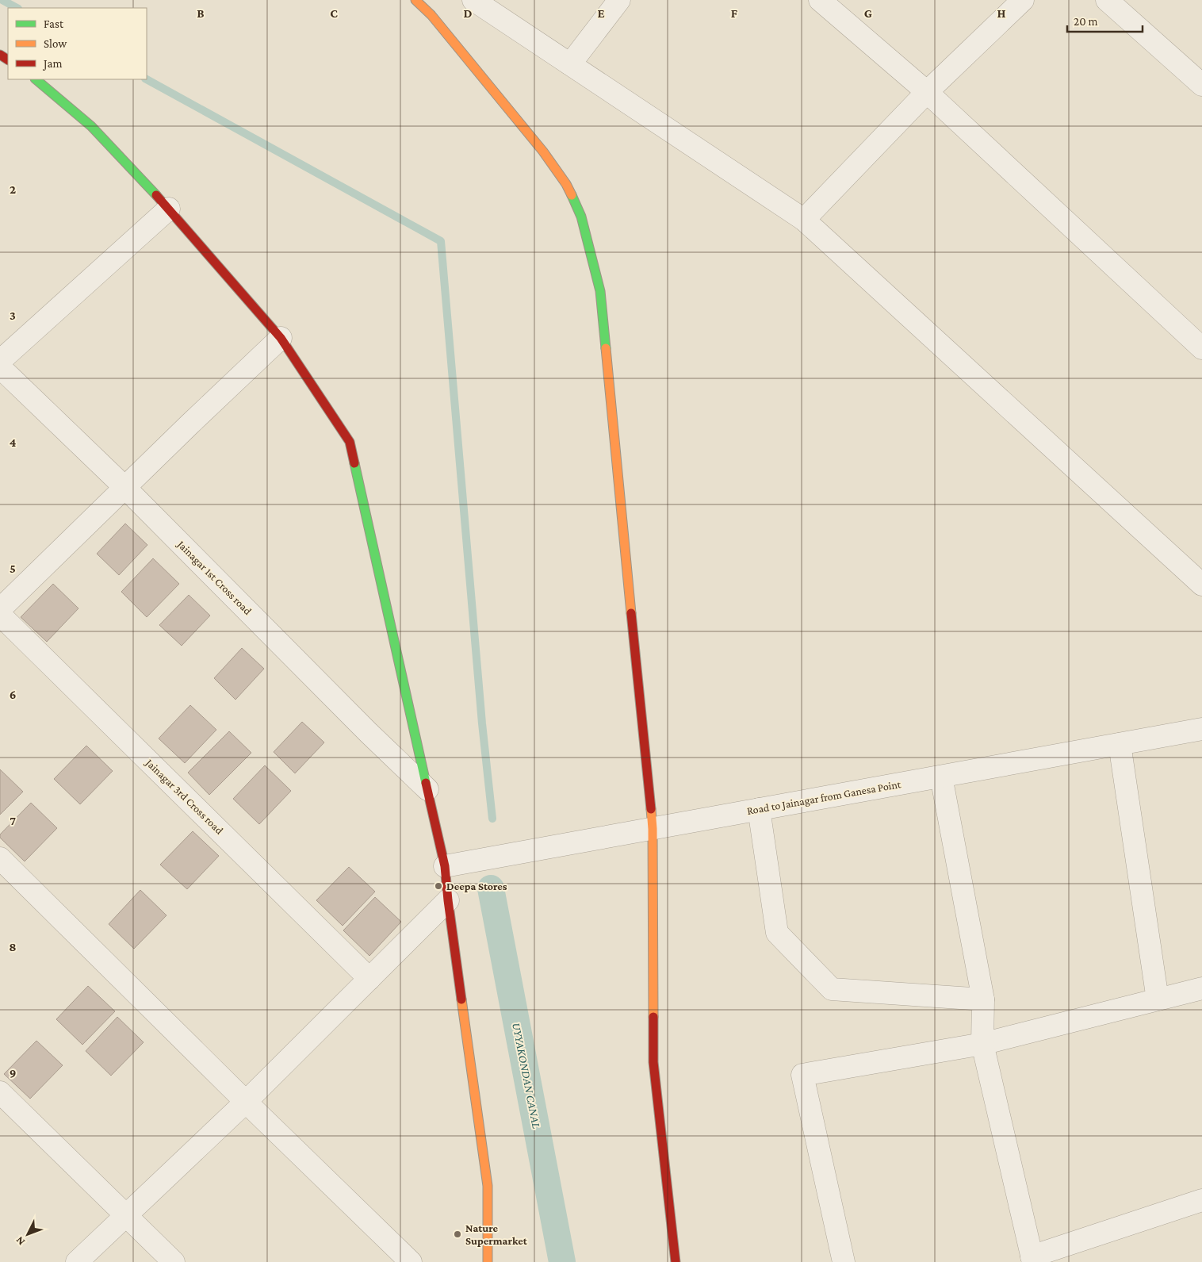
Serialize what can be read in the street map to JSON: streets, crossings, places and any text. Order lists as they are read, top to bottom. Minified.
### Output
{"streets":{"street":["Jainagar 1st Cross road","Jainagar 3rd Cross road","Road to Jainagar from Ganesa Point"]},"water":["UYYAKONDAN CANAL"],"places":["Deepa Stores","Nature Supermarket"],"legend":["Fast","Slow","Jam"],"scale_bar":"20 m","north":"bottom left","grid":{"columns":["B","C","D","E","F","G","H"],"rows":["2","3","4","5","6","7","8","9"]}}
